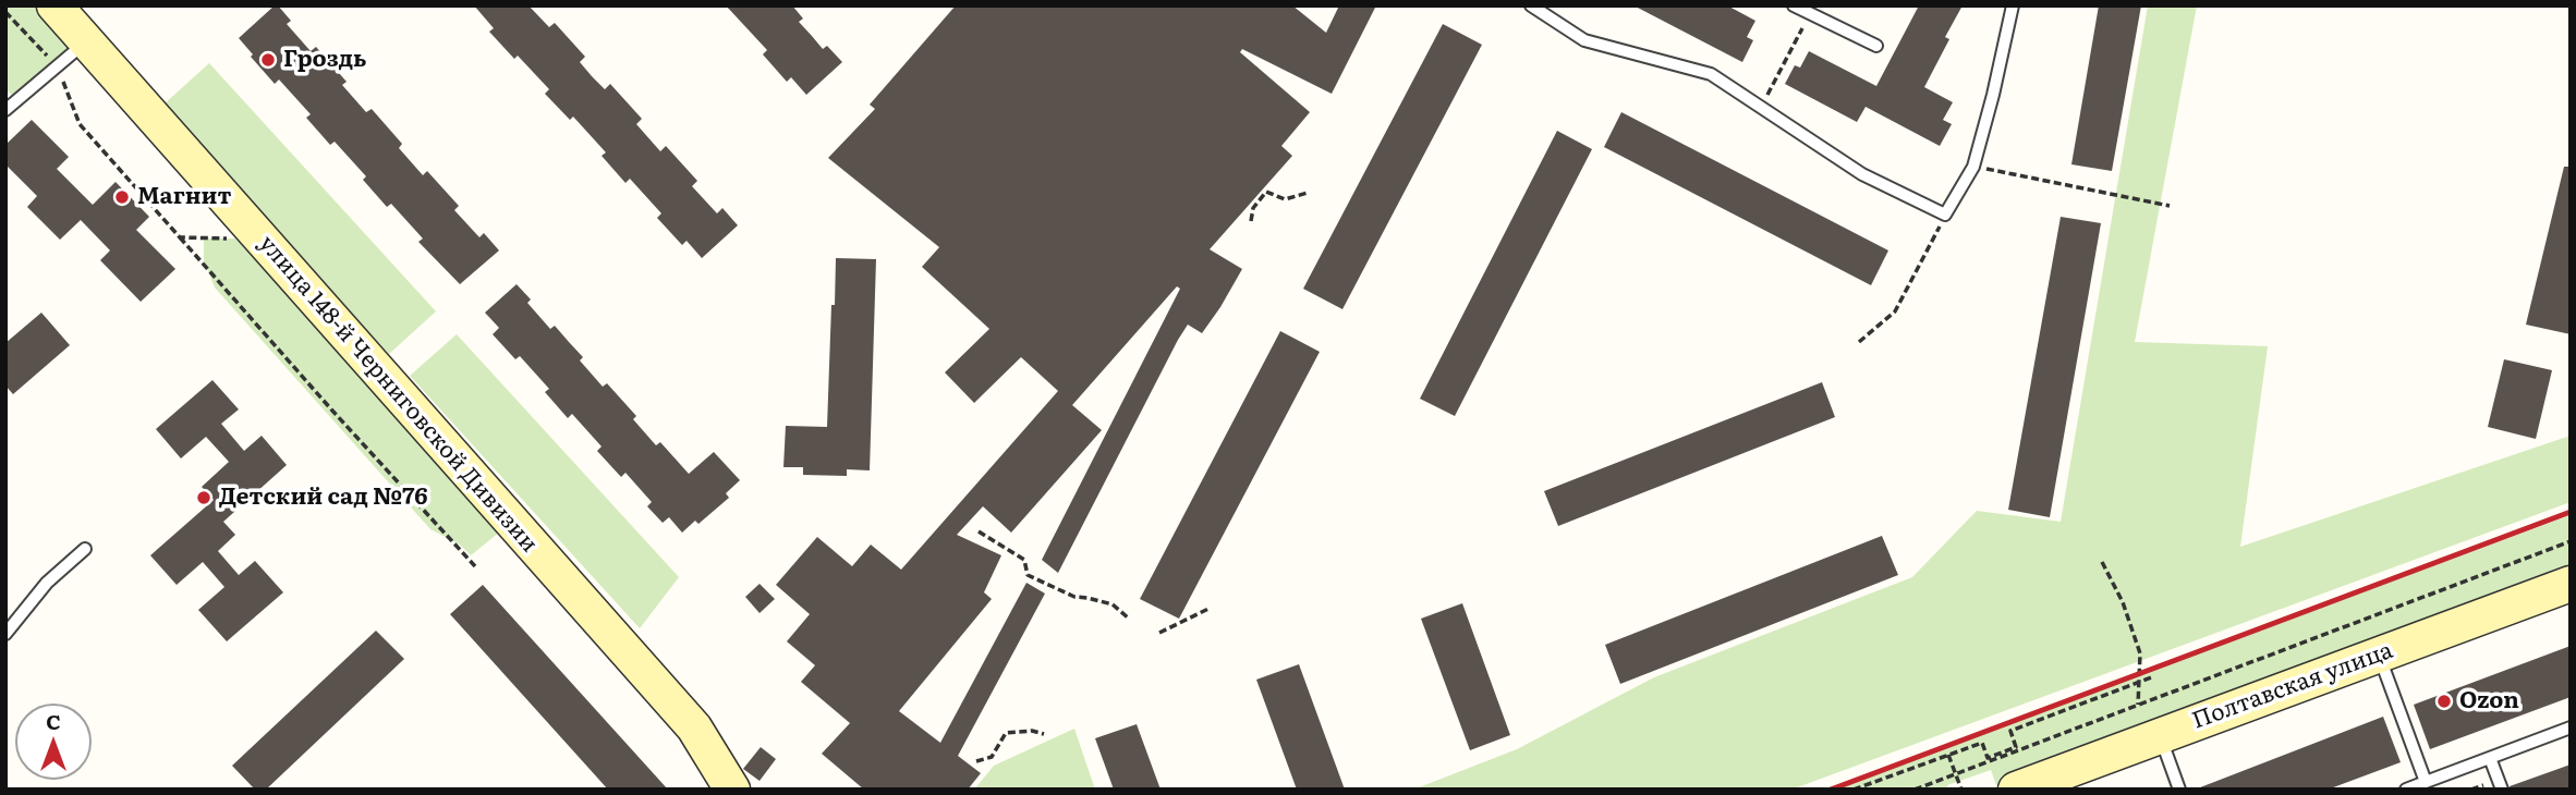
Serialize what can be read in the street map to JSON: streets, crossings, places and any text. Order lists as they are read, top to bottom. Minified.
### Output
{"streets":{"street":["улица 148-й Черниговской Дивизии","Полтавская улица"]},"places":["Гроздь","Магнит","Детский сад №76","Ozon"],"north":"top"}
